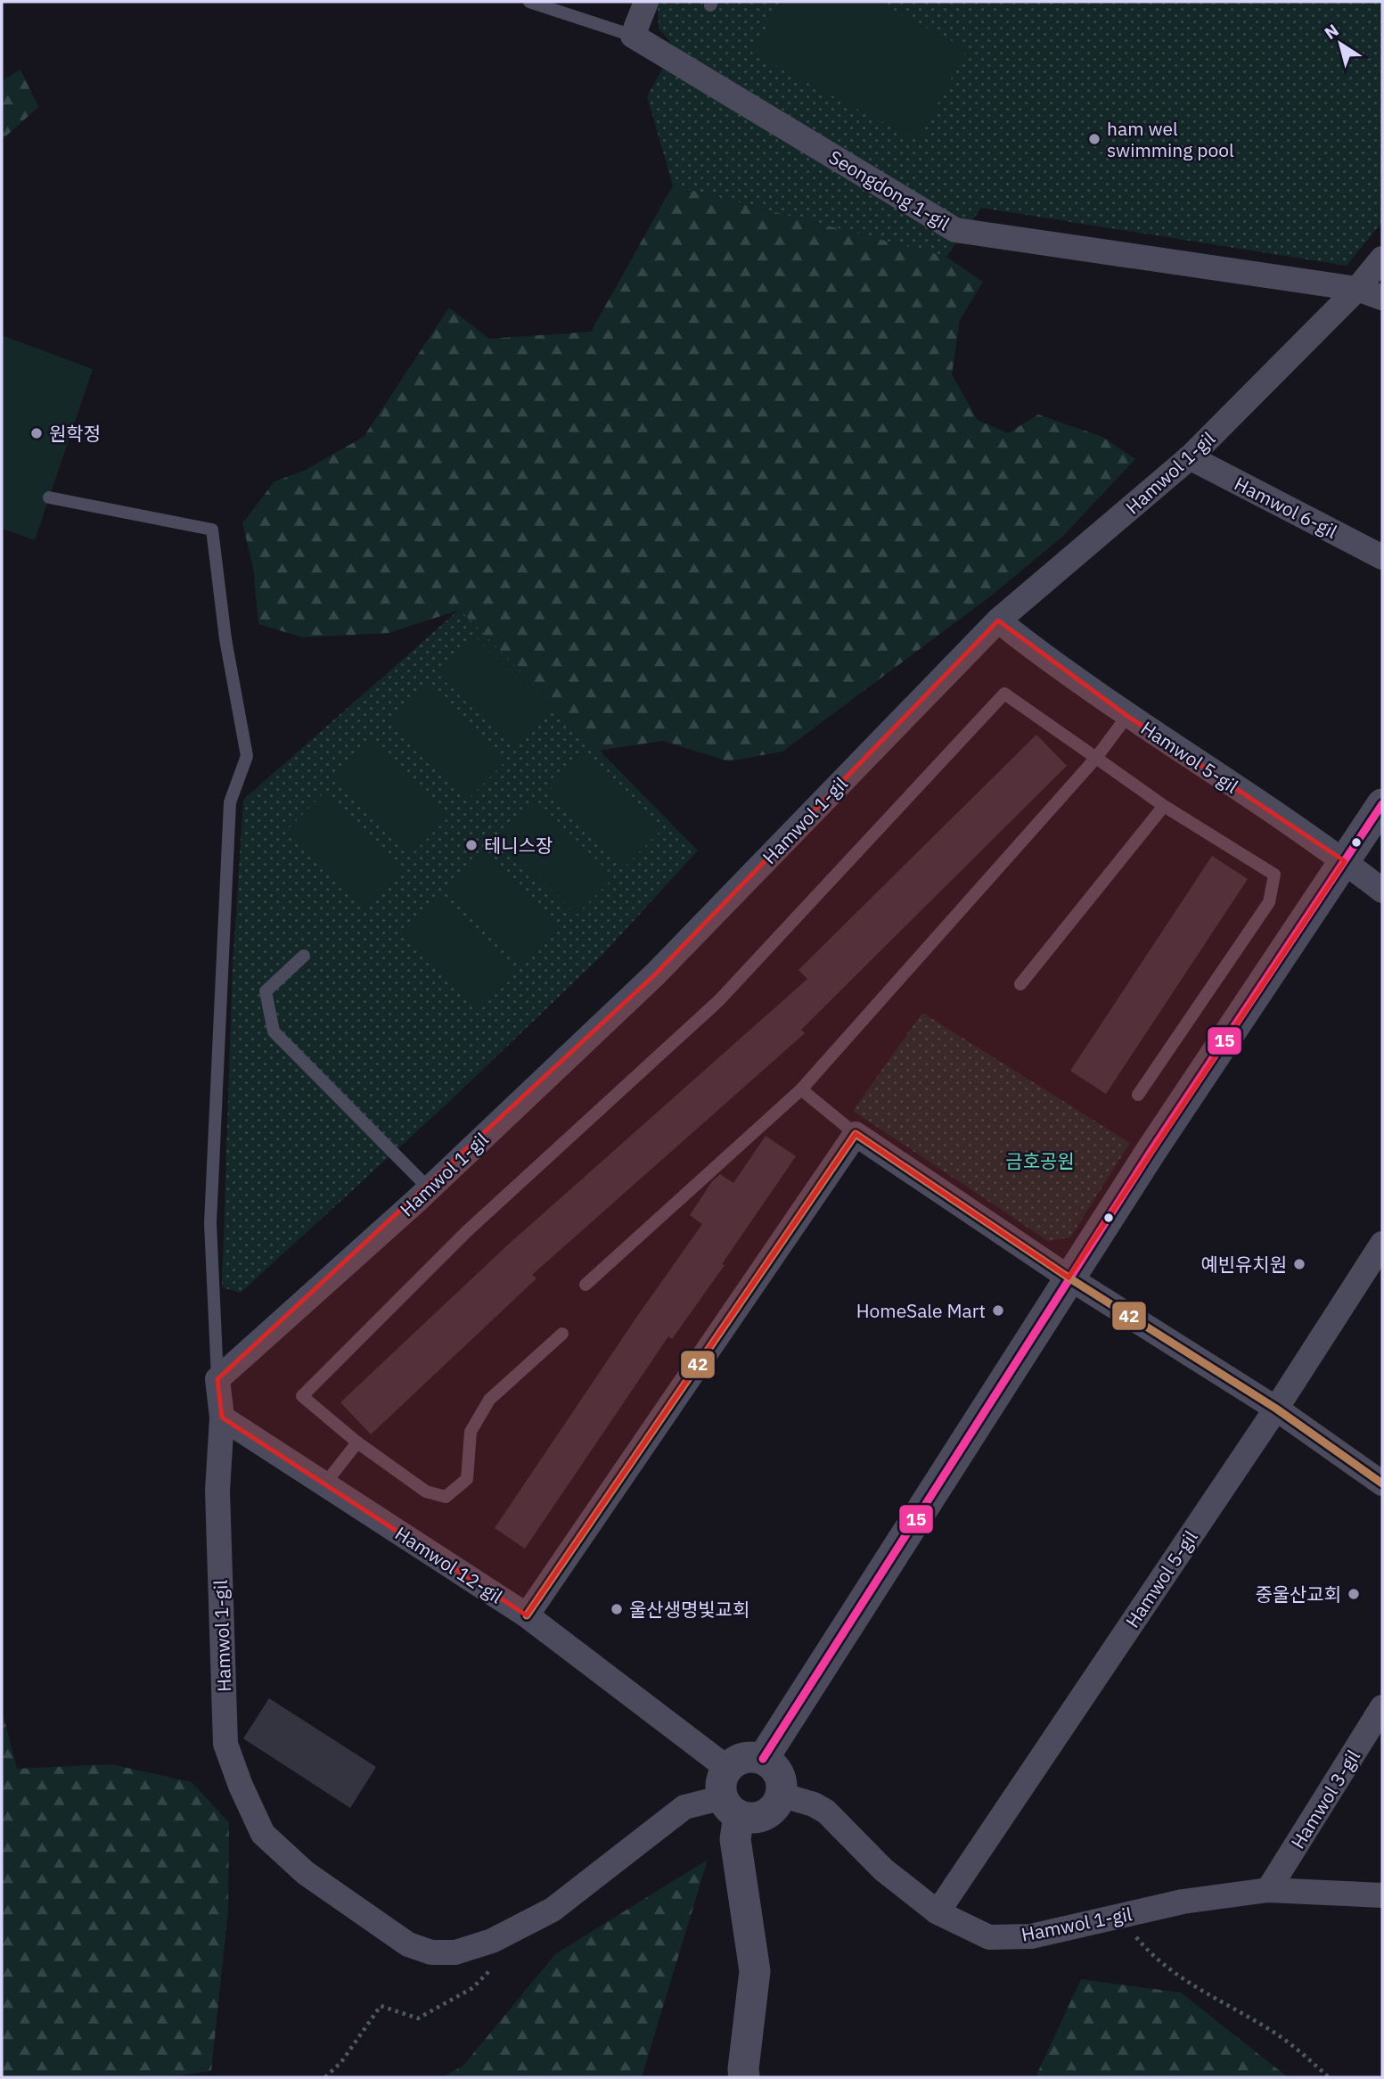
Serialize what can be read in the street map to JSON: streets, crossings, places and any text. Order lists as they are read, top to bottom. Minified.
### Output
{"streets":{"street":["Seongdong 1-gil","Hamwol 1-gil","Hamwol 6-gil","Hamwol 5-gil","Hamwol 12-gil","Hamwol 3-gil"]},"crossings":[["Seongdong 1-gil","Hamwol 1-gil"],["Hamwol 1-gil","Hamwol 6-gil"],["Hamwol 1-gil","Hamwol 5-gil"],["Hamwol 1-gil","Hamwol 12-gil"],["Hamwol 1-gil","Hamwol 3-gil"]],"parks":["금호공원"],"places":["ham wel swimming pool","원학정","테니스장","예빈유치원","HomeSale Mart","중울산교회","울산생명빛교회"],"lines":["transit line 15","transit line 42"],"north":"top left"}
